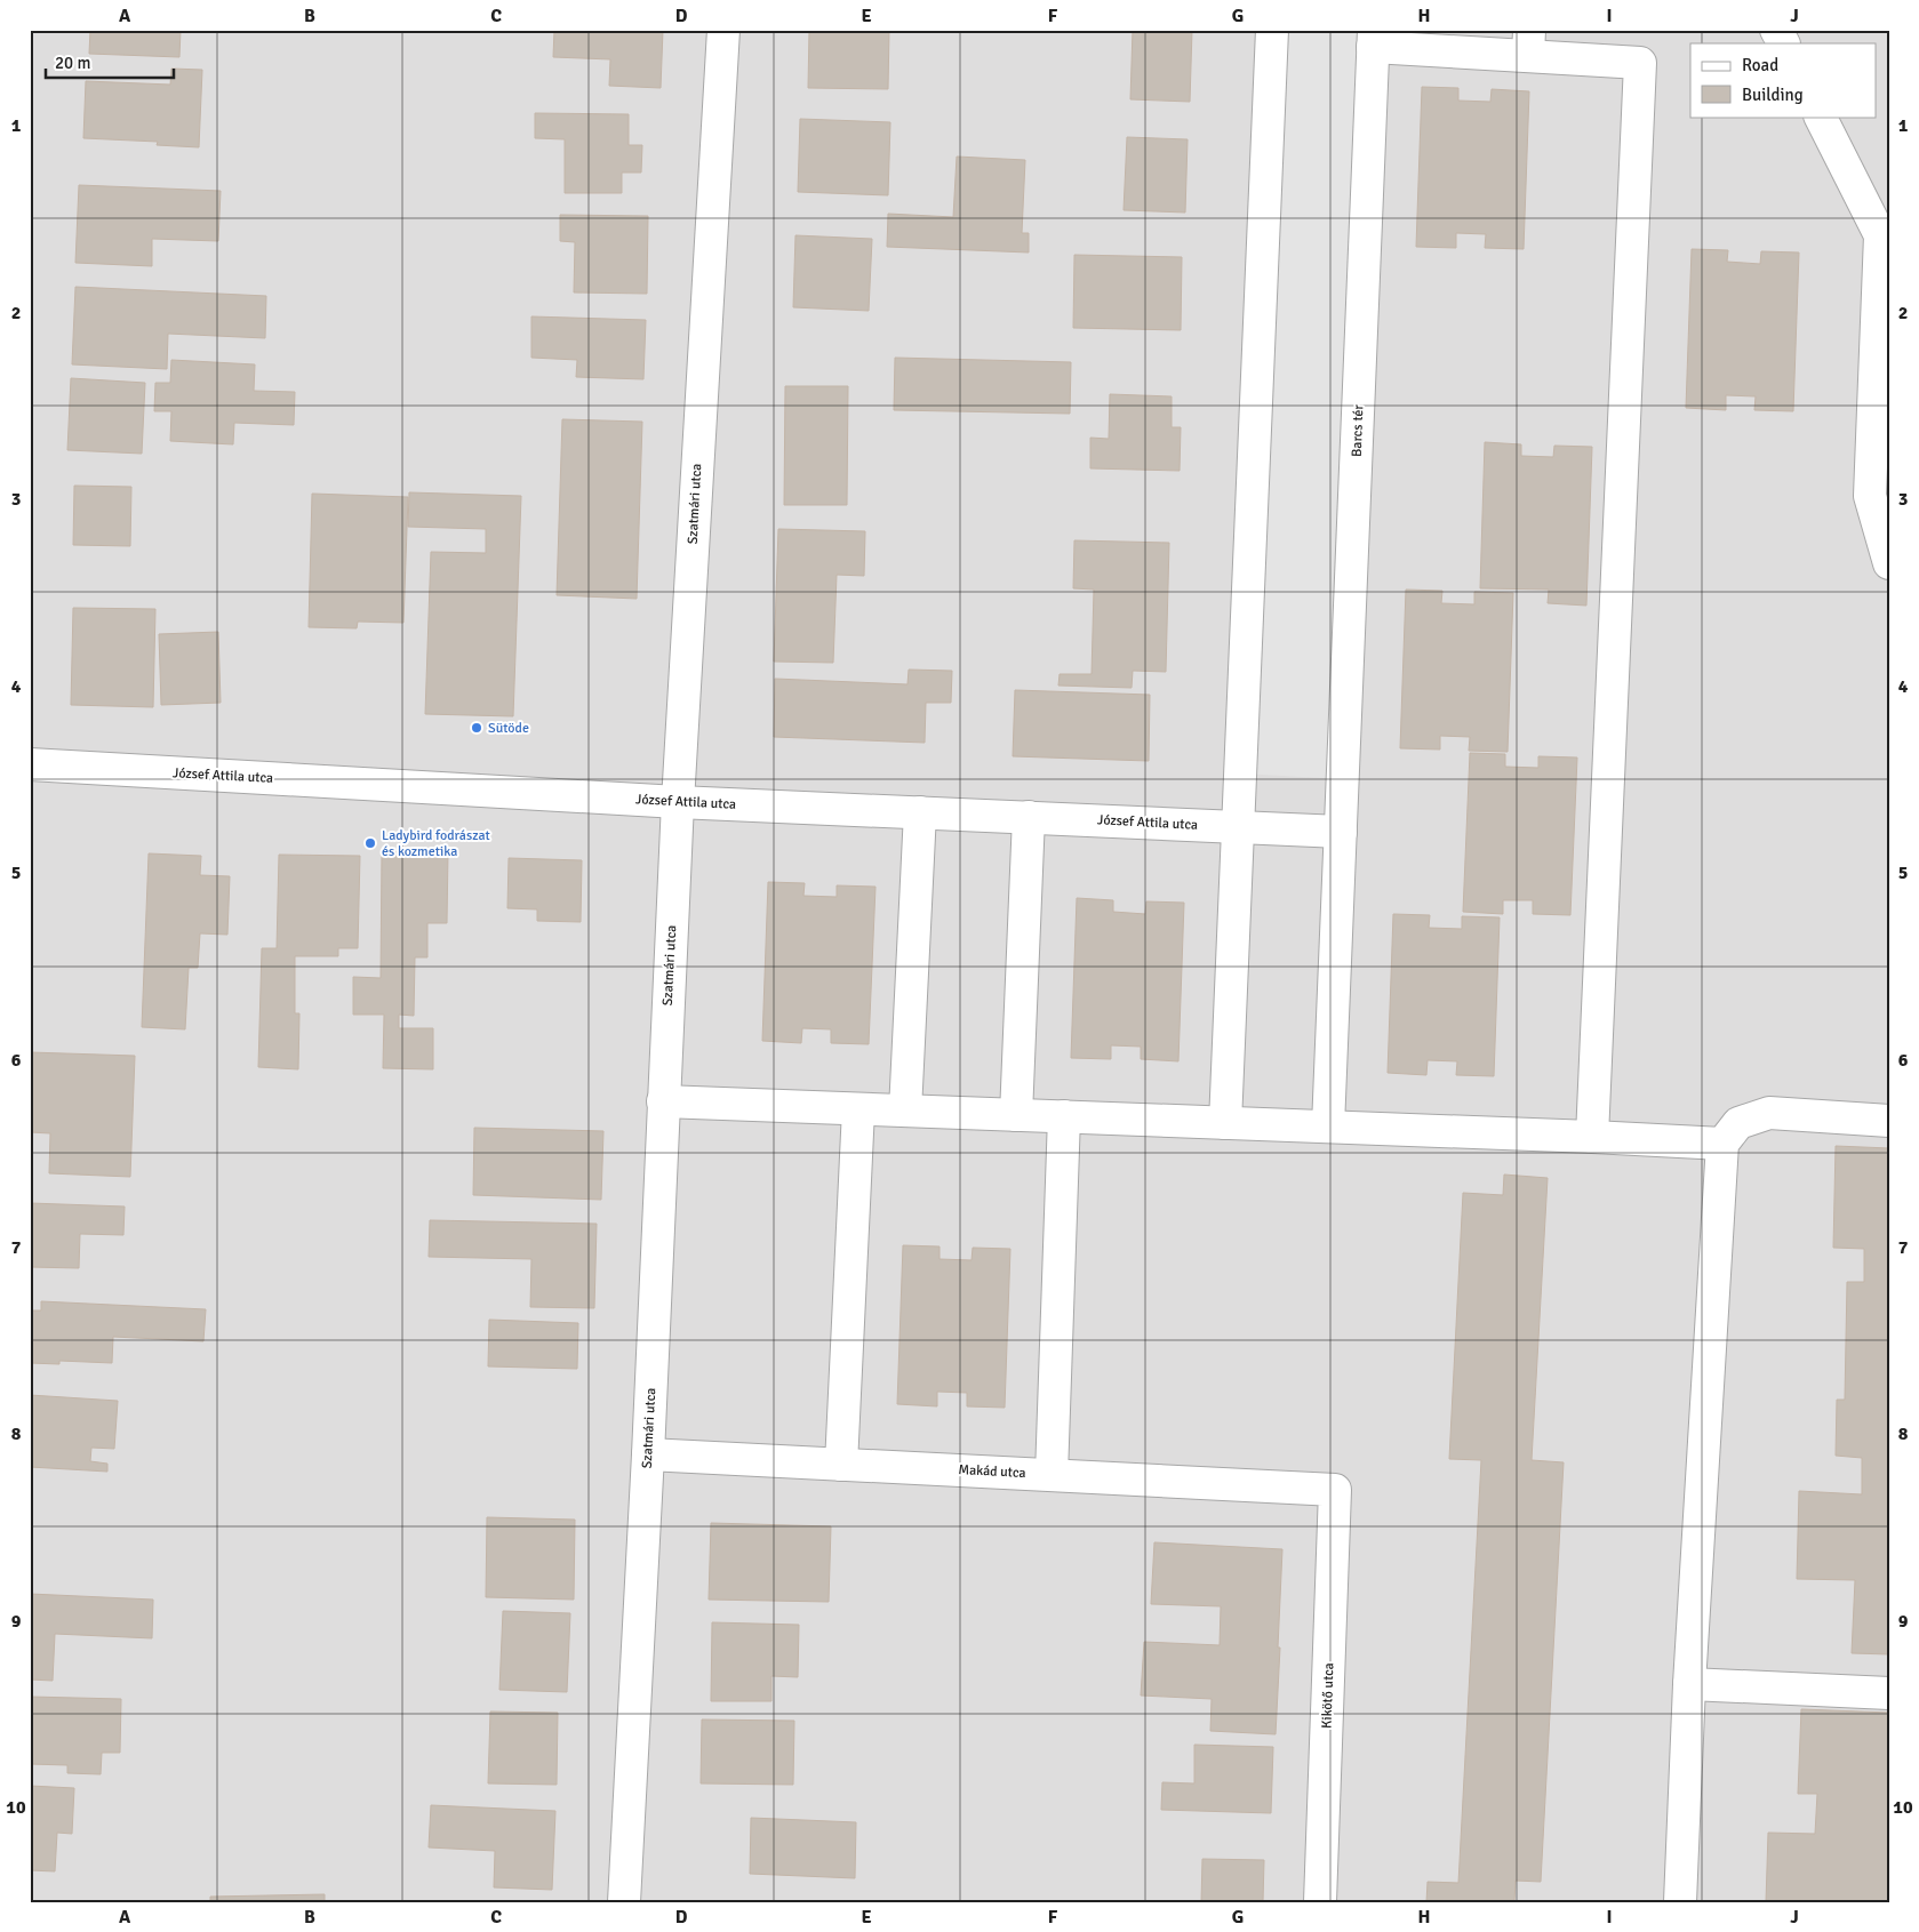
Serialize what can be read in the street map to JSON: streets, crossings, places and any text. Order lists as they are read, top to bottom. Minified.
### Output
{"streets":{"street":["Barcs tér","Szatmári utca","József Attila utca","Makád utca","Kikötő utca"]},"crossings":[["Barcs tér","József Attila utca"],["Szatmári utca","József Attila utca"],["Szatmári utca","Makád utca"],["Makád utca","Kikötő utca"]],"places":["Sütöde","Ladybird fodrászat és kozmetika"],"legend":["Road","Building"],"scale_bar":"20 m","grid":{"columns":["A","B","C","D","E","F","G","H","I","J"],"rows":["1","2","3","4","5","6","7","8","9","10"]}}
